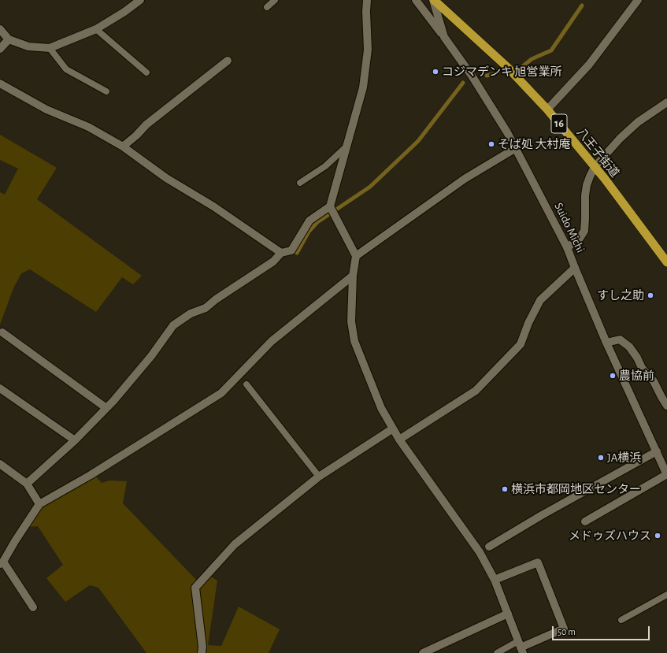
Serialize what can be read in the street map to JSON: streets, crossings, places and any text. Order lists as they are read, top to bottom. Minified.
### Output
{"streets":{"highway":["16","八王子街道"],"street":["Suido Michi"]},"crossings":[["八王子街道","Suido Michi"]],"places":["コジマデンキ 旭営業所","そば処 大村庵","すし之助","農協前","JA横浜","横浜市都岡地区センター","メドゥズハウス"],"scale_bar":"50 m"}
